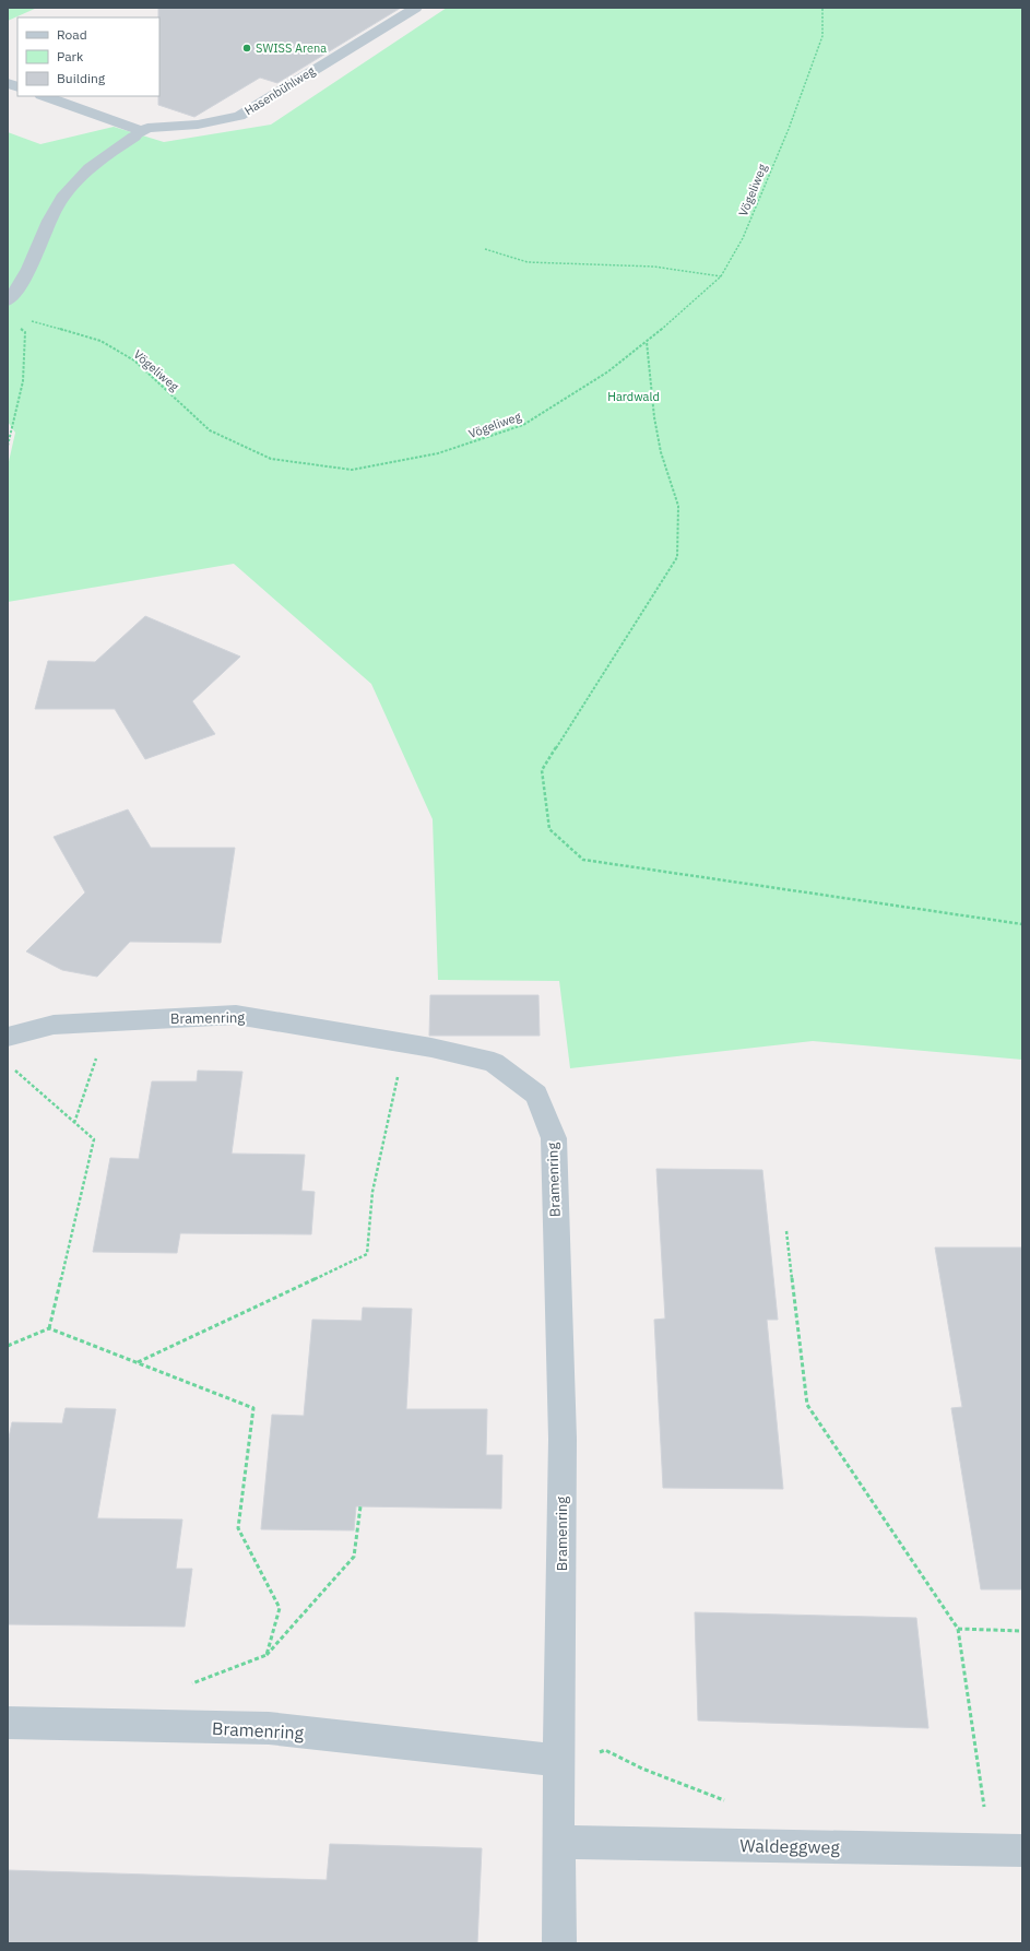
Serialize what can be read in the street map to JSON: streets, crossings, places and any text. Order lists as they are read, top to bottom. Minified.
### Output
{"streets":{"street":["Hasenbühlweg","Bramenring","Waldeggweg"],"path":["Vögeliweg"]},"crossings":[["Bramenring","Waldeggweg"]],"parks":["Hardwald"],"places":["SWISS Arena"],"legend":["Road","Park","Building"]}
